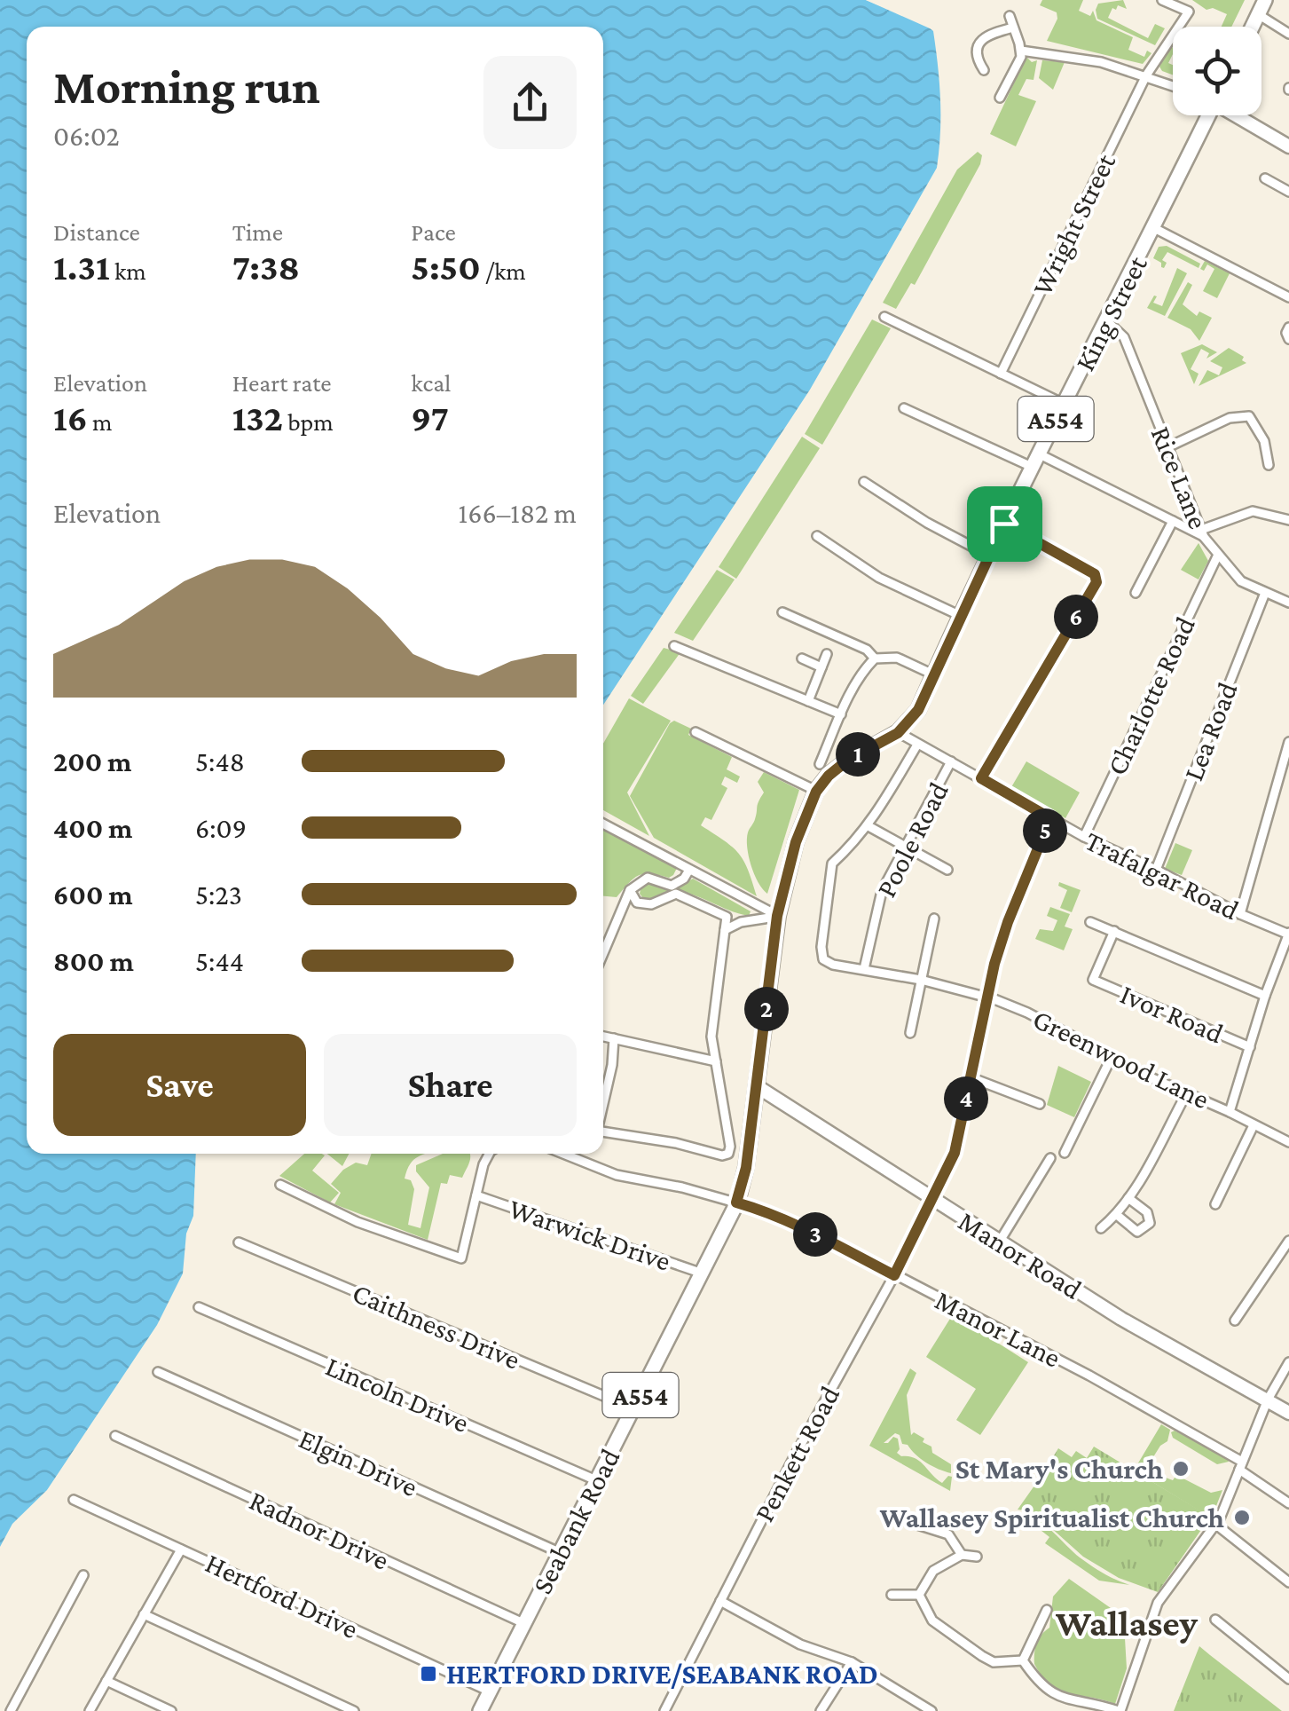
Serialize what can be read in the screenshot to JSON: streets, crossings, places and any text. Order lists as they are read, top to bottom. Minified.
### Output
{"streets":{"main road":["King Street","A554","Manor Road","Seabank Road"],"street":["Wright Street","Rice Lane","Charlotte Road","Lea Road","Poole Road","Trafalgar Road","Ivor Road","Greenwood Lane","Warwick Drive","Caithness Drive","Manor Lane","Lincoln Drive","Penkett Road","Elgin Drive","Radnor Drive","Hertford Drive"]},"crossings":[["King Street","Rice Lane"],["King Street","Trafalgar Road"],["King Street","Seabank Road"],["Rice Lane","Charlotte Road"],["Rice Lane","Lea Road"],["Charlotte Road","Trafalgar Road"],["Lea Road","Trafalgar Road"],["Poole Road","Trafalgar Road"],["Poole Road","Greenwood Lane"],["Trafalgar Road","Greenwood Lane"],["Trafalgar Road","Penkett Road"],["Greenwood Lane","Penkett Road"],["Warwick Drive","Seabank Road"],["Manor Road","Penkett Road"],["Manor Road","Seabank Road"],["Caithness Drive","Seabank Road"],["Manor Lane","Penkett Road"],["Manor Lane","Seabank Road"],["Lincoln Drive","Seabank Road"],["Elgin Drive","Seabank Road"],["Seabank Road","Radnor Drive"],["Seabank Road","Hertford Drive"]],"districts":["Wallasey"],"places":{"other":["St Mary's Church","Wallasey Spiritualist Church"],"transit":["HERTFORD DRIVE/SEABANK ROAD"]},"page":{"heading":["Morning run","06:02"],"stats":[["Distance","1.31 km"],["Time","7:38"],["Pace","5:50 /km"],["Elevation","16 m"],["Heart rate","132 bpm"],["kcal","97"]],"chart":["Elevation","166–182 m"],"pins":["6","1","5","2","4","3"],"list":[{"name":"200 m","note":"5:48"},{"name":"400 m","note":"6:09"},{"name":"600 m","note":"5:23"},{"name":"800 m","note":"5:44"}],"buttons":["Save","Share"]}}
